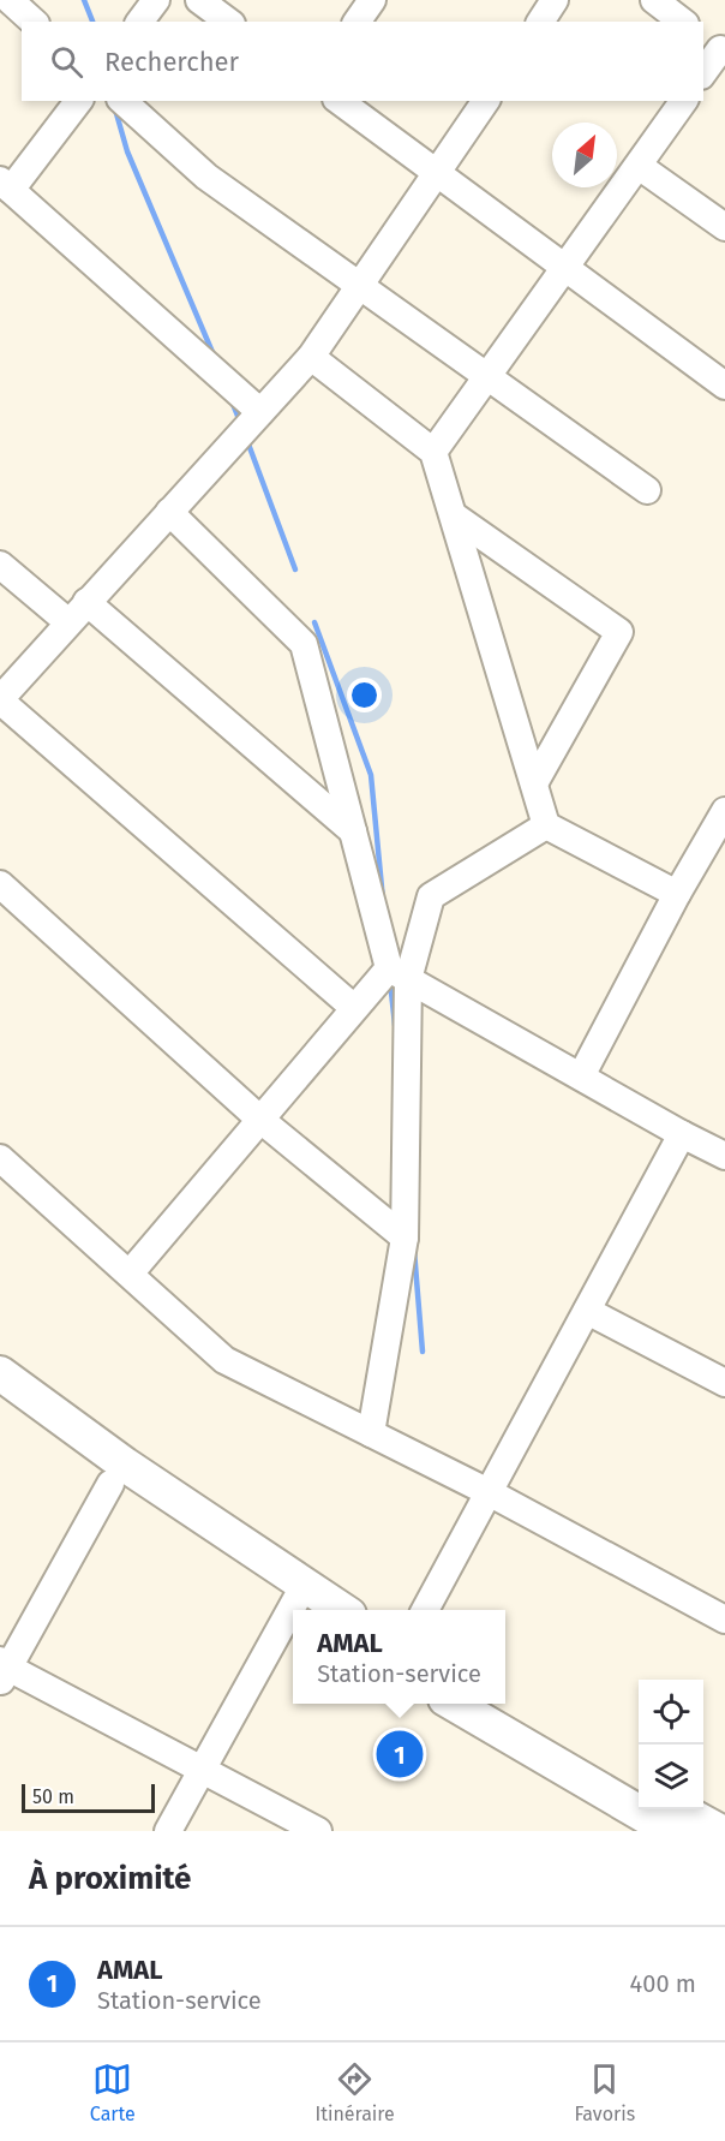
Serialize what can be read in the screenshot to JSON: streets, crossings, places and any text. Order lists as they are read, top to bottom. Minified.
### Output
{"scale_bar":"50 m","north":"top right","page":{"search":"Rechercher","popup":["AMAL","Station-service"],"pins":"1","scale":"50 m","heading":"À proximité","list":[{"mark":"1","name":"AMAL","note":"Station-service","value":"400 m"}],"nav":["Carte","Itinéraire","Favoris"]}}
